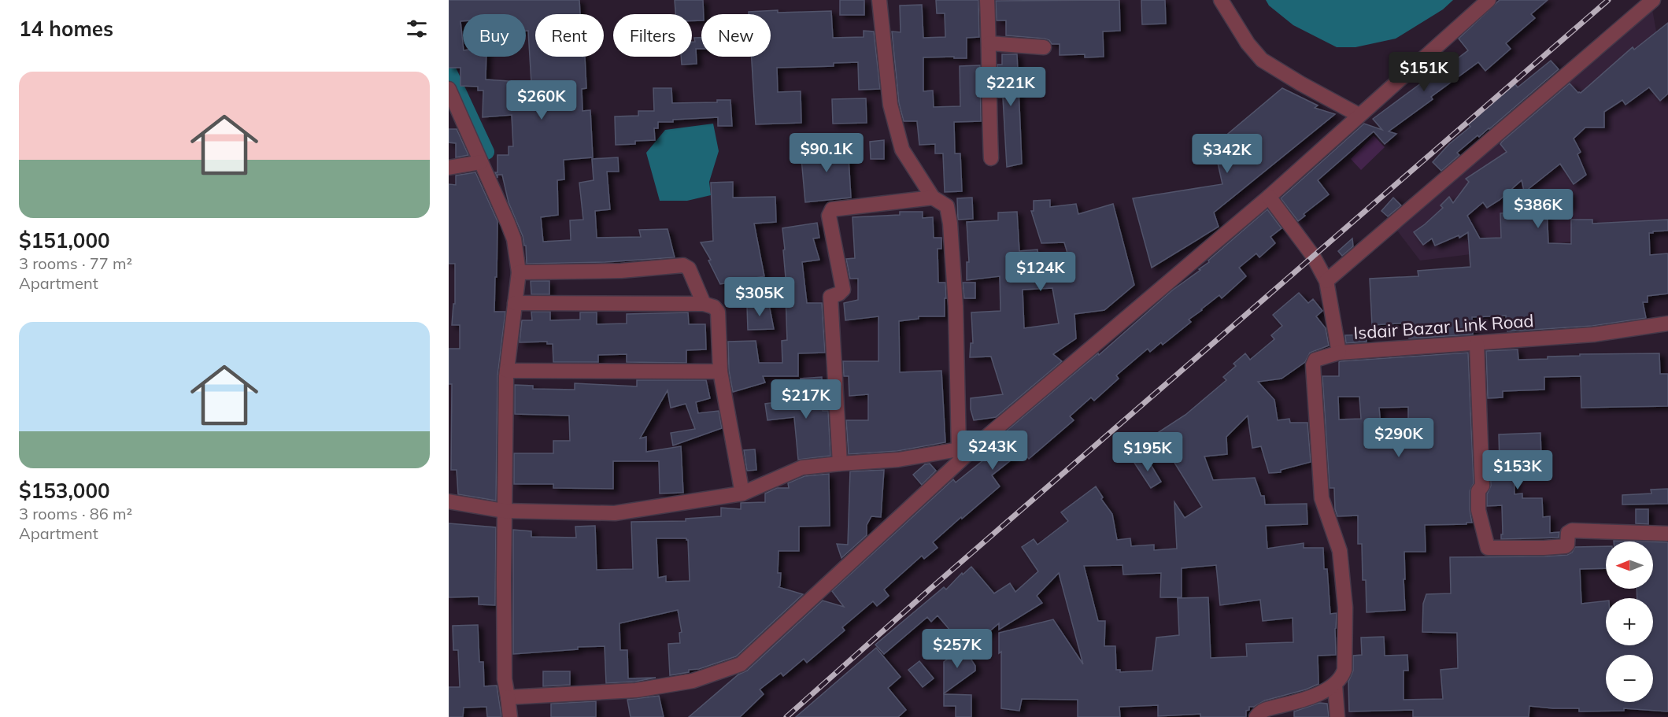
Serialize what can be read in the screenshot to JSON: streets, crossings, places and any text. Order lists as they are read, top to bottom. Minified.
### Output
{"streets":{"street":["Isdair Bazar Link Road"]},"north":"left","page":{"heading":"14 homes","chip":["Buy","Rent","Filters","New"],"price":["$151K","$221K","$260K","$90.1K","$342K","$386K","$124K","$305K","$217K","$290K","$243K","$195K","$153K","$257K"],"list":[{"name":"$151,000","note":"3 rooms · 77 m² · Apartment"},{"name":"$153,000","note":"3 rooms · 86 m² · Apartment"}],"map_buttons":["+","−"]}}
